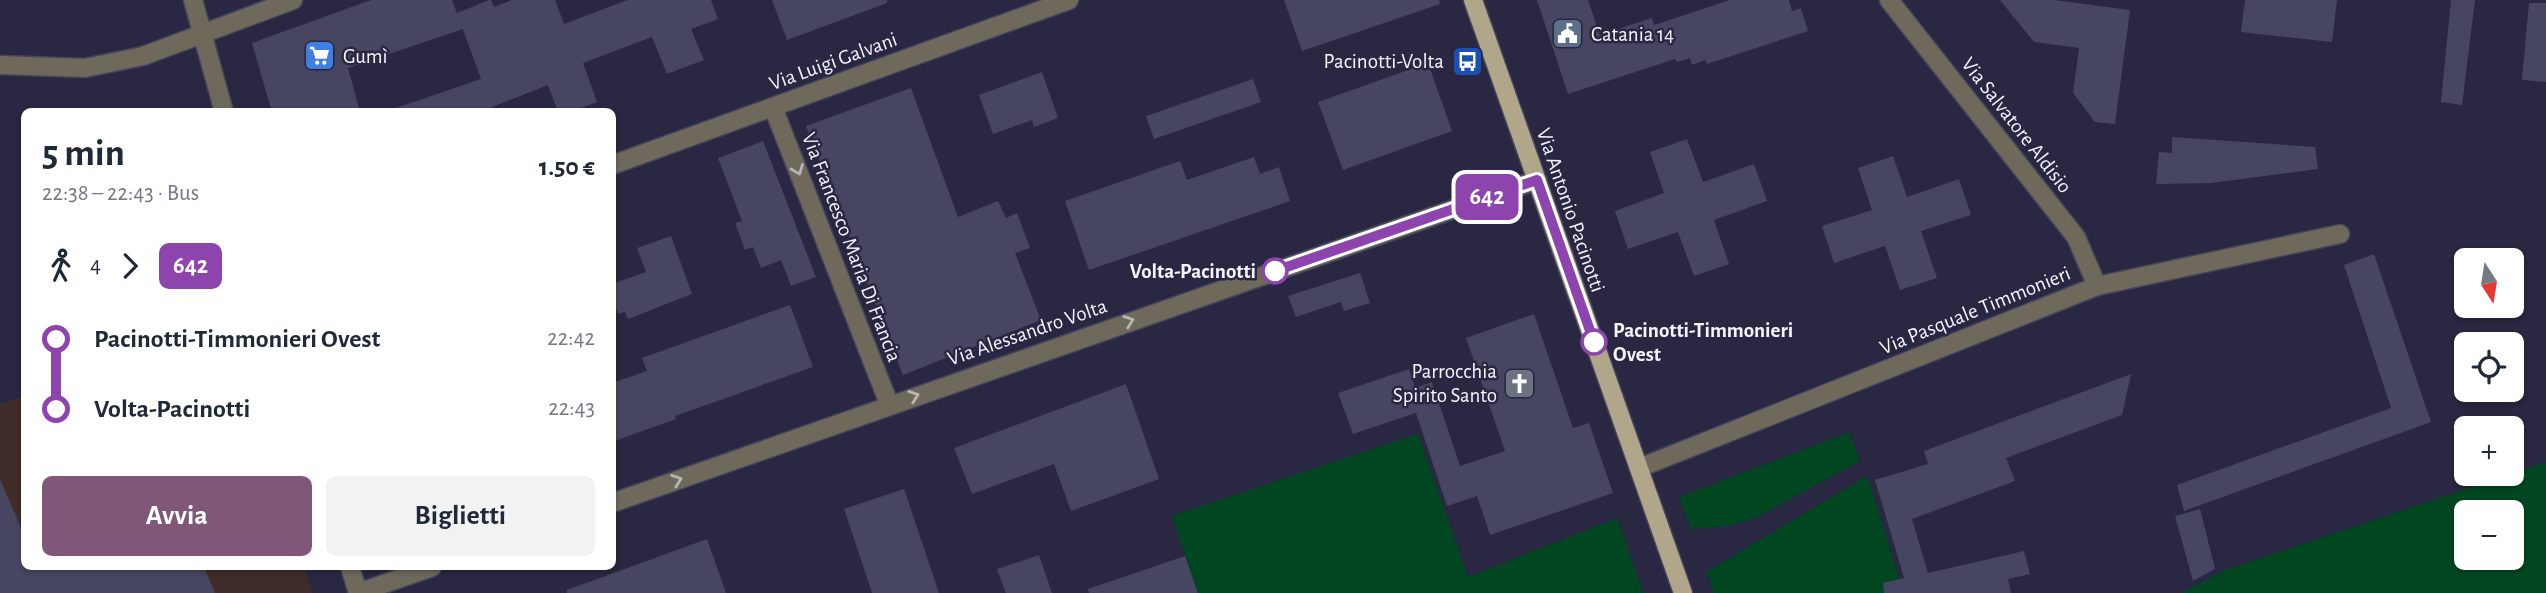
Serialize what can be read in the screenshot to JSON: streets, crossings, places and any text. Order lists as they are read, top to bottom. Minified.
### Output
{"streets":{"main road":["Via Antonio Pacinotti"],"street":["Via Luigi Galvani","Via Salvatore Aldisio","Via Francesco Maria Di Francia","Via Pasquale Timmonieri","Via Alessandro Volta"]},"crossings":[["Via Luigi Galvani","Via Francesco Maria Di Francia"],["Via Salvatore Aldisio","Via Pasquale Timmonieri"],["Via Antonio Pacinotti","Via Pasquale Timmonieri"],["Via Antonio Pacinotti","Via Alessandro Volta"],["Via Francesco Maria Di Francia","Via Alessandro Volta"]],"one_way":["Via Francesco Maria Di Francia","Via Alessandro Volta"],"places":{"public building":["Catania 14"],"supermarket":["Gumì"],"bus stop":["Pacinotti-Volta"],"other":["Volta-Pacinotti","Pacinotti-Timmonieri Ovest"],"church":["Parrocchia Spirito Santo"]},"lines":["bus line 642"],"north":"bottom","page":{"on_map":"642","heading":["5 min","22:38 – 22:43 · Bus","1.50 €"],"legs":["4","642"],"map_buttons":["+","−"],"list":[{"name":"Pacinotti-Timmonieri Ovest","value":"22:42"},{"name":"Volta-Pacinotti","value":"22:43"}],"buttons":["Avvia","Biglietti"]}}
